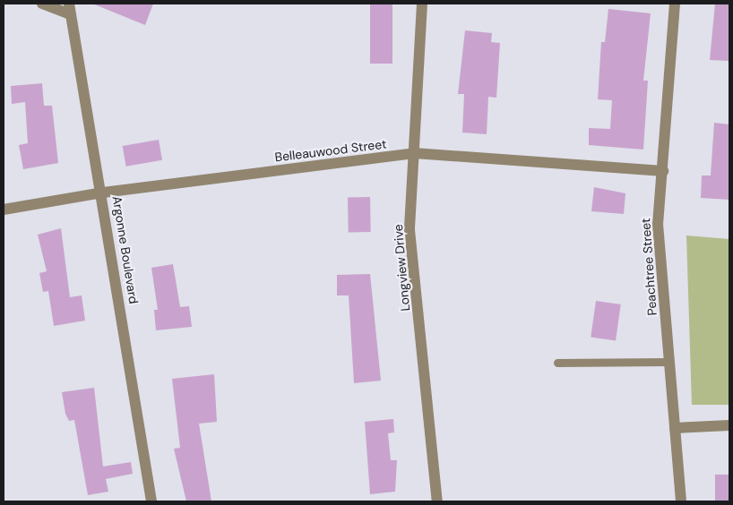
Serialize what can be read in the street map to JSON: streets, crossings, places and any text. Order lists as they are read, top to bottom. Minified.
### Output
{"streets":{"street":["Belleauwood Street","Argonne Boulevard","Peachtree Street","Longview Drive"]},"crossings":[["Belleauwood Street","Argonne Boulevard"],["Belleauwood Street","Peachtree Street"],["Belleauwood Street","Longview Drive"]]}
